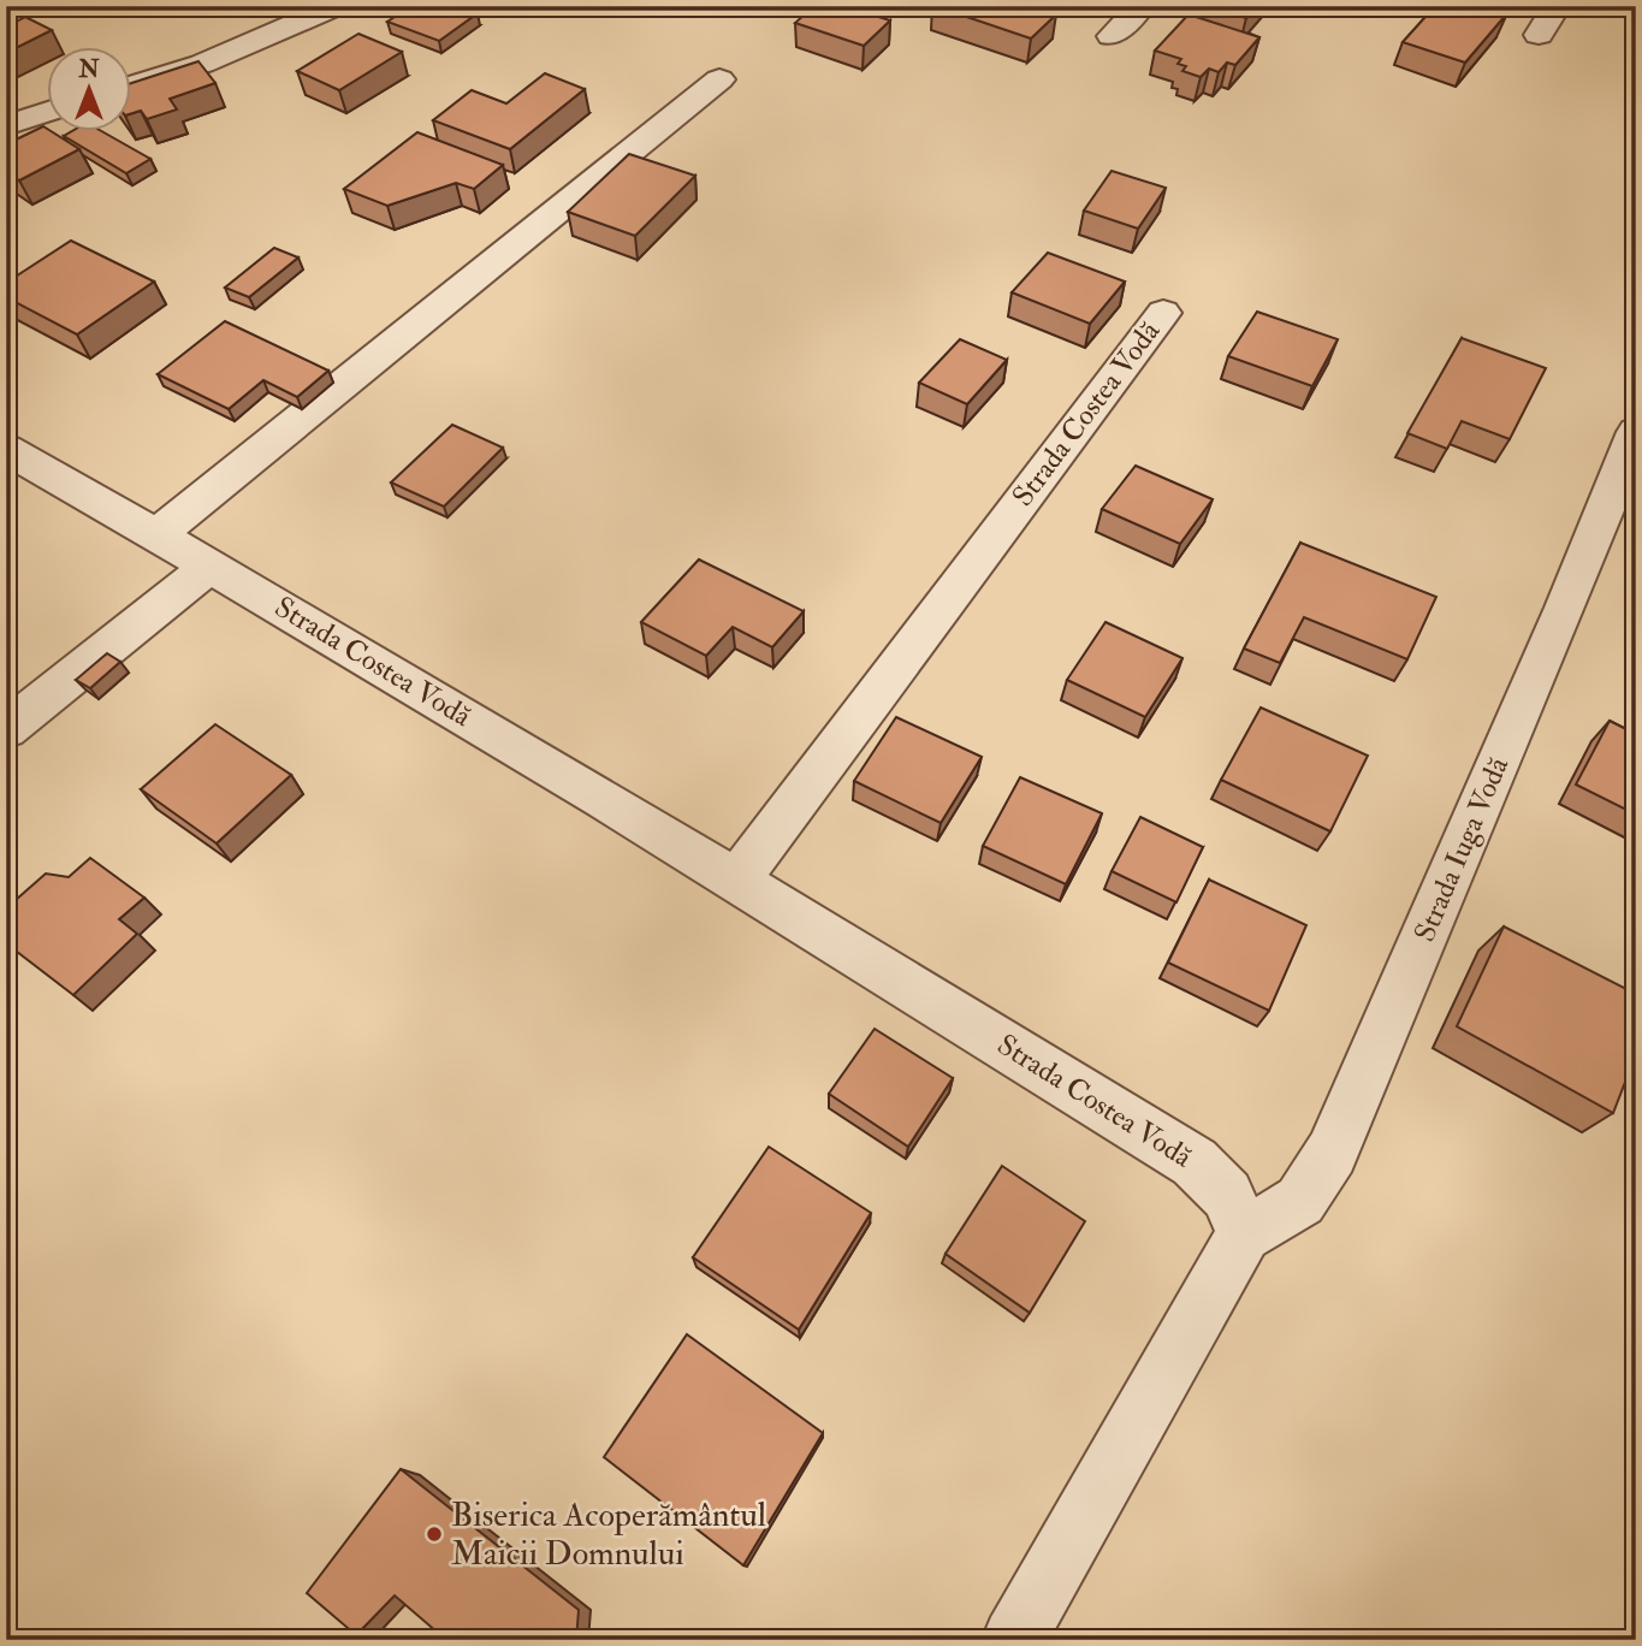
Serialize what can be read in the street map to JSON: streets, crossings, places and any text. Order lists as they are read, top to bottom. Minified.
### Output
{"streets":{"street":["Strada Costea Vodă","Strada Iuga Vodă"]},"crossings":[["Strada Costea Vodă","Strada Iuga Vodă"]],"places":["Biserica Acoperământul Maicii Domnului"],"north":"top"}
